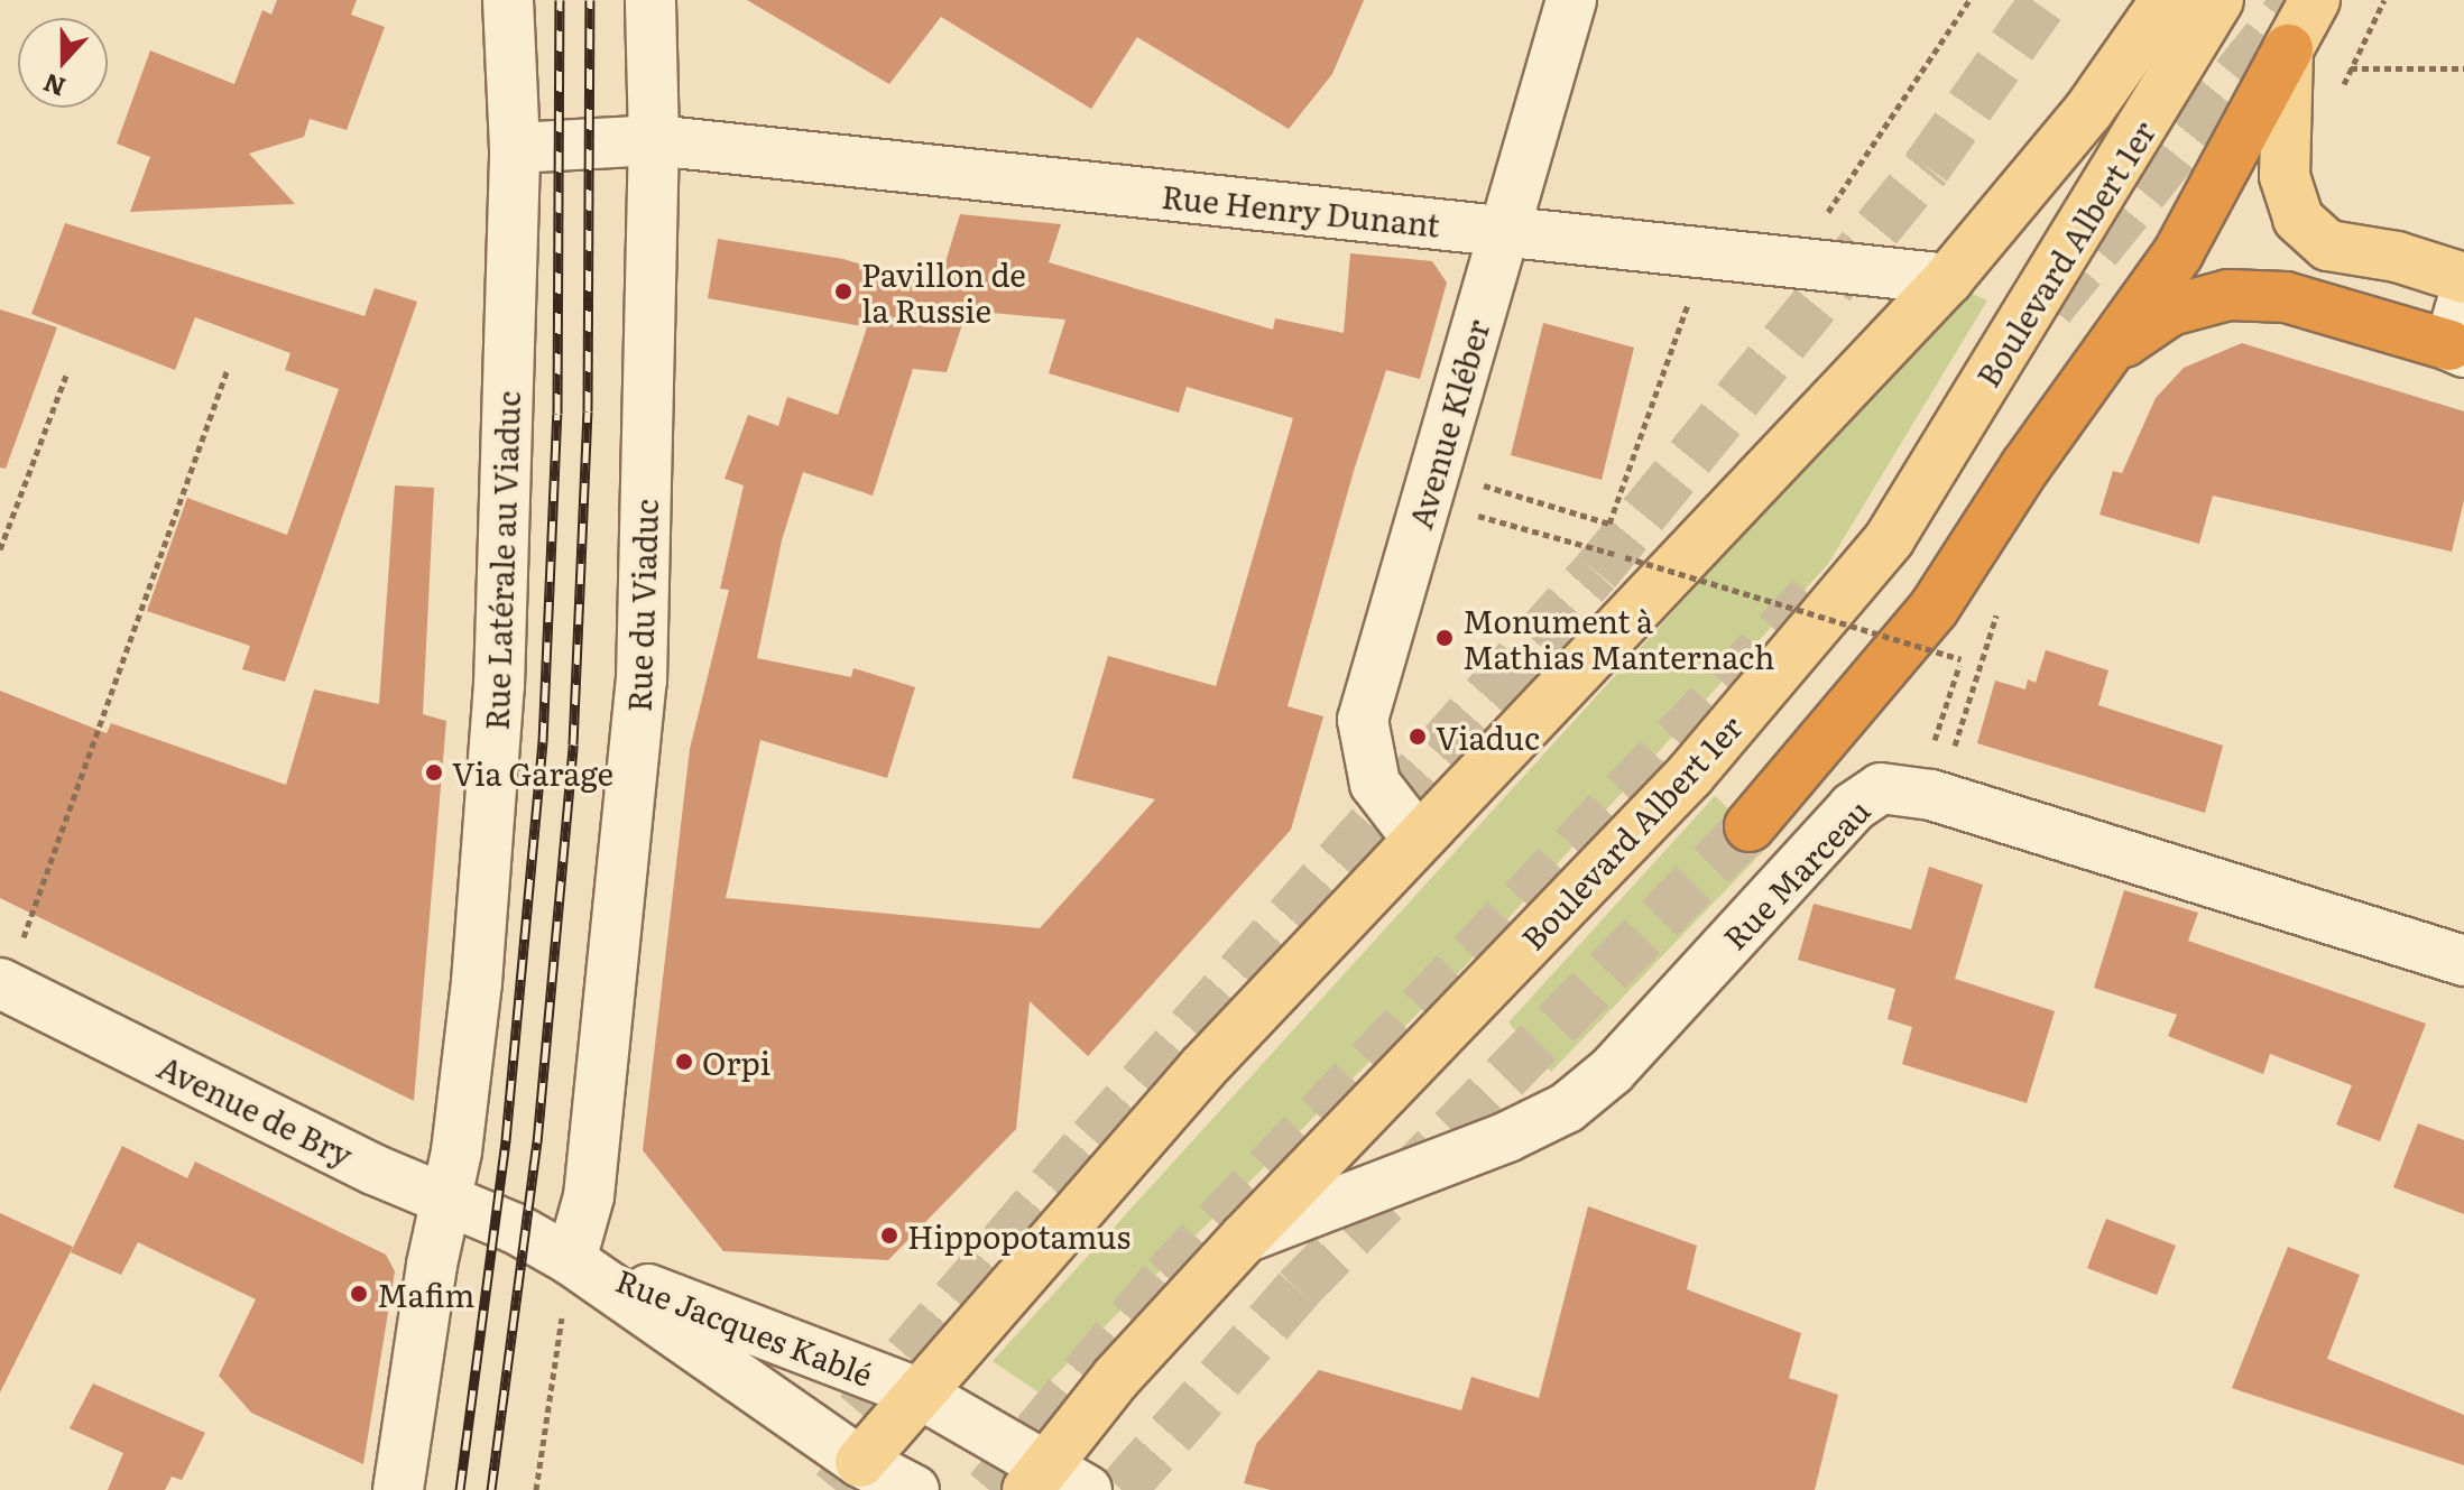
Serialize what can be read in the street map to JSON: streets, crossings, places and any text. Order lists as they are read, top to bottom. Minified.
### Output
{"streets":{"main road":["Boulevard Albert 1er"],"street":["Rue Henry Dunant","Avenue Kléber","Rue Latérale au Viaduc","Rue du Viaduc","Rue Marceau","Avenue de Bry","Rue Jacques Kablé"]},"crossings":[["Rue Henry Dunant","Boulevard Albert 1er"],["Rue Henry Dunant","Avenue Kléber"],["Rue Henry Dunant","Rue Latérale au Viaduc"],["Rue Henry Dunant","Rue du Viaduc"],["Boulevard Albert 1er","Avenue Kléber"],["Boulevard Albert 1er","Rue Marceau"],["Boulevard Albert 1er","Rue Jacques Kablé"],["Rue Latérale au Viaduc","Avenue de Bry"],["Rue du Viaduc","Rue Jacques Kablé"],["Avenue de Bry","Rue Jacques Kablé"]],"places":["Pavillon de la Russie","Monument à Mathias Manternach","Viaduc","Via Garage","Orpi","Hippopotamus","Mafim"],"north":"bottom"}
